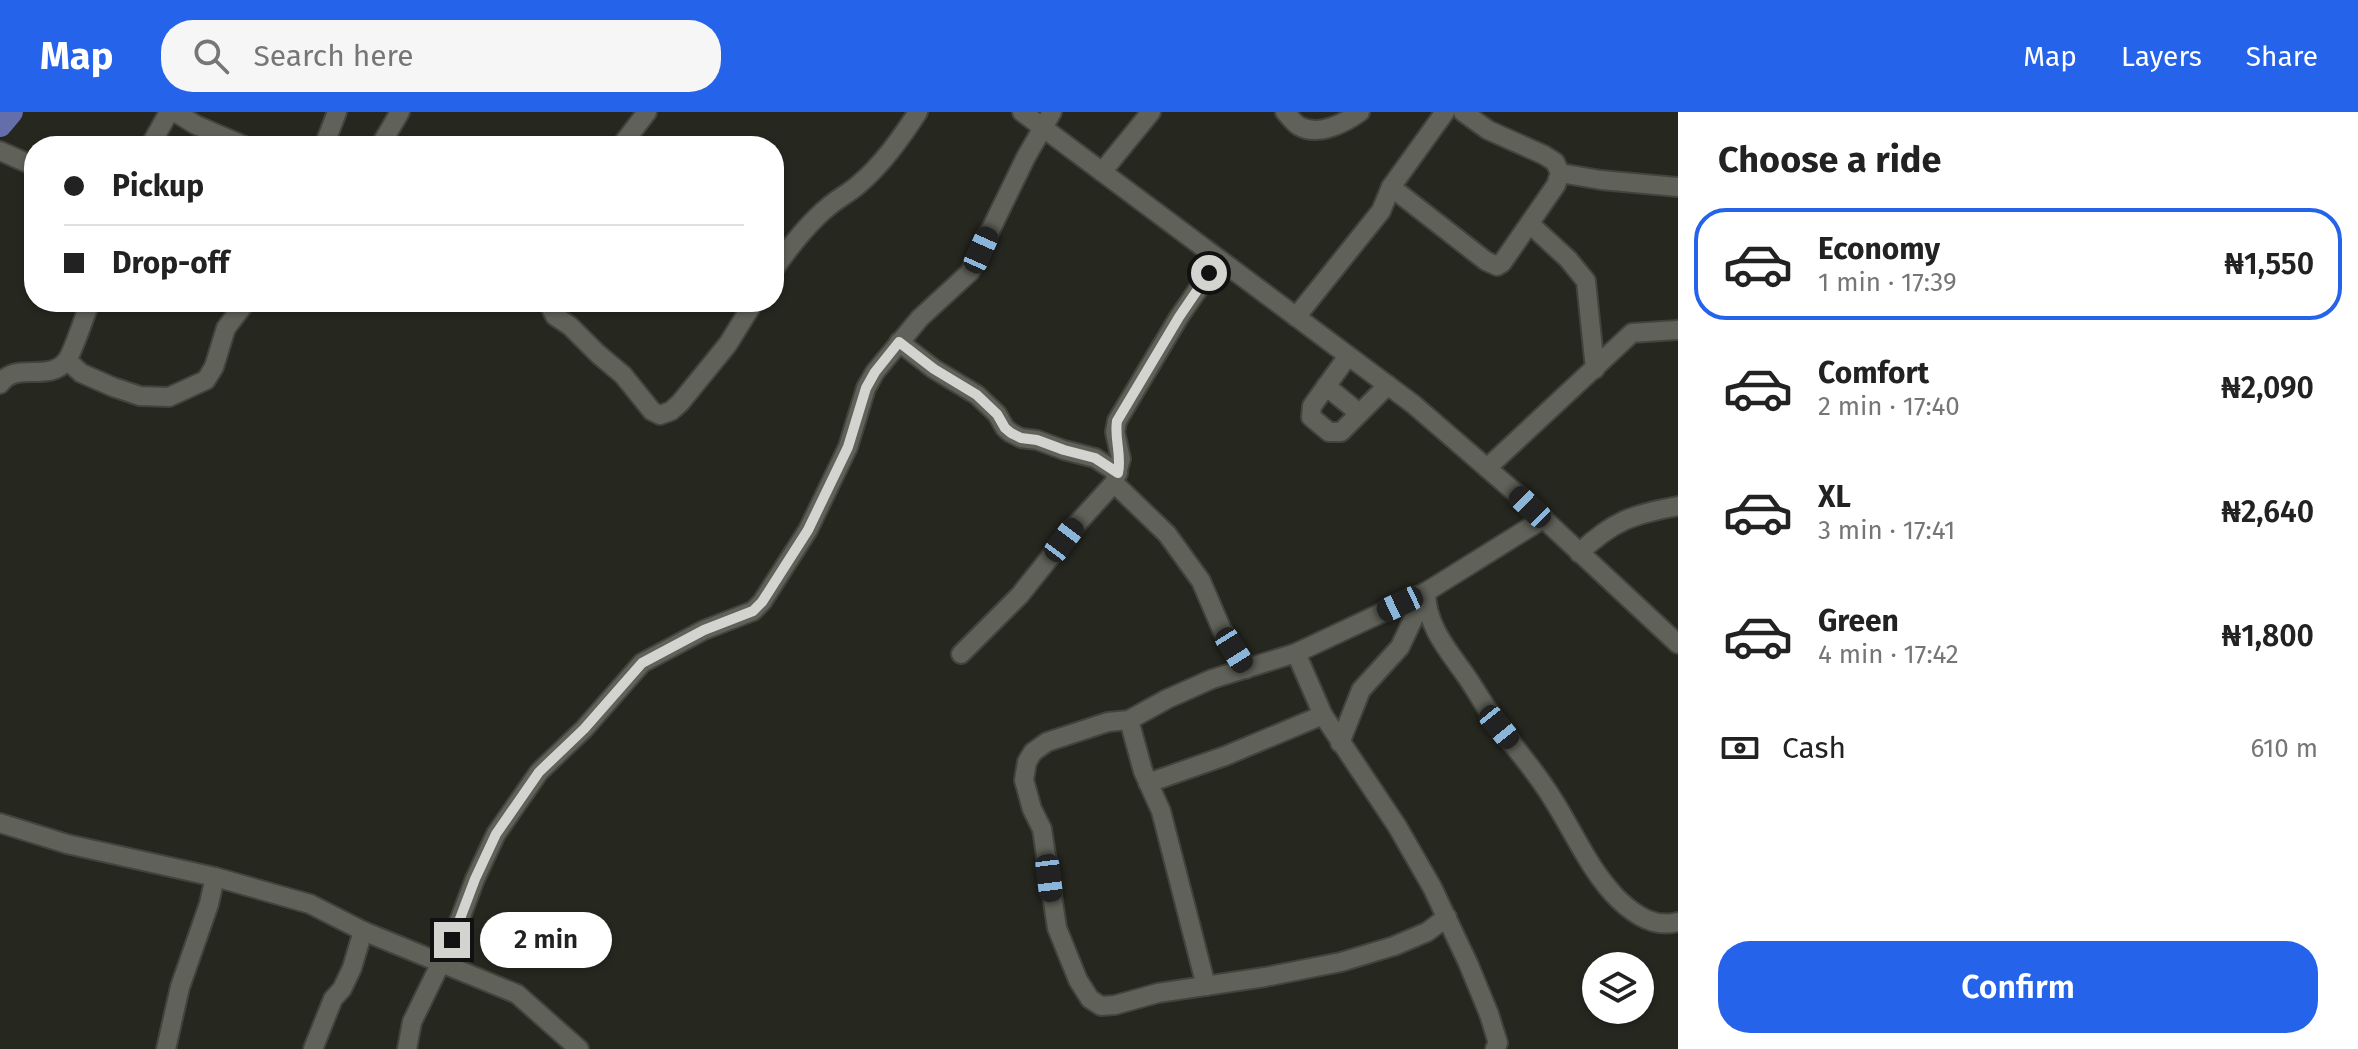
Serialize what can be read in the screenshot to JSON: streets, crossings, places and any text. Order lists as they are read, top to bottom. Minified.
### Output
{"page":{"header":"Map","search":"Search here","nav":["Map","Layers","Share"],"heading":"Choose a ride","banner":["Pickup","Drop-off"],"list":[{"name":"Economy","note":"1 min · 17:39","value":"₦1,550"},{"name":"Comfort","note":"2 min · 17:40","value":"₦2,090"},{"name":"XL","note":"3 min · 17:41","value":"₦2,640"},{"name":"Green","note":"4 min · 17:42","value":"₦1,800"}],"pay":["Cash","610 m"],"bubble":"2 min","buttons":"Confirm"}}
